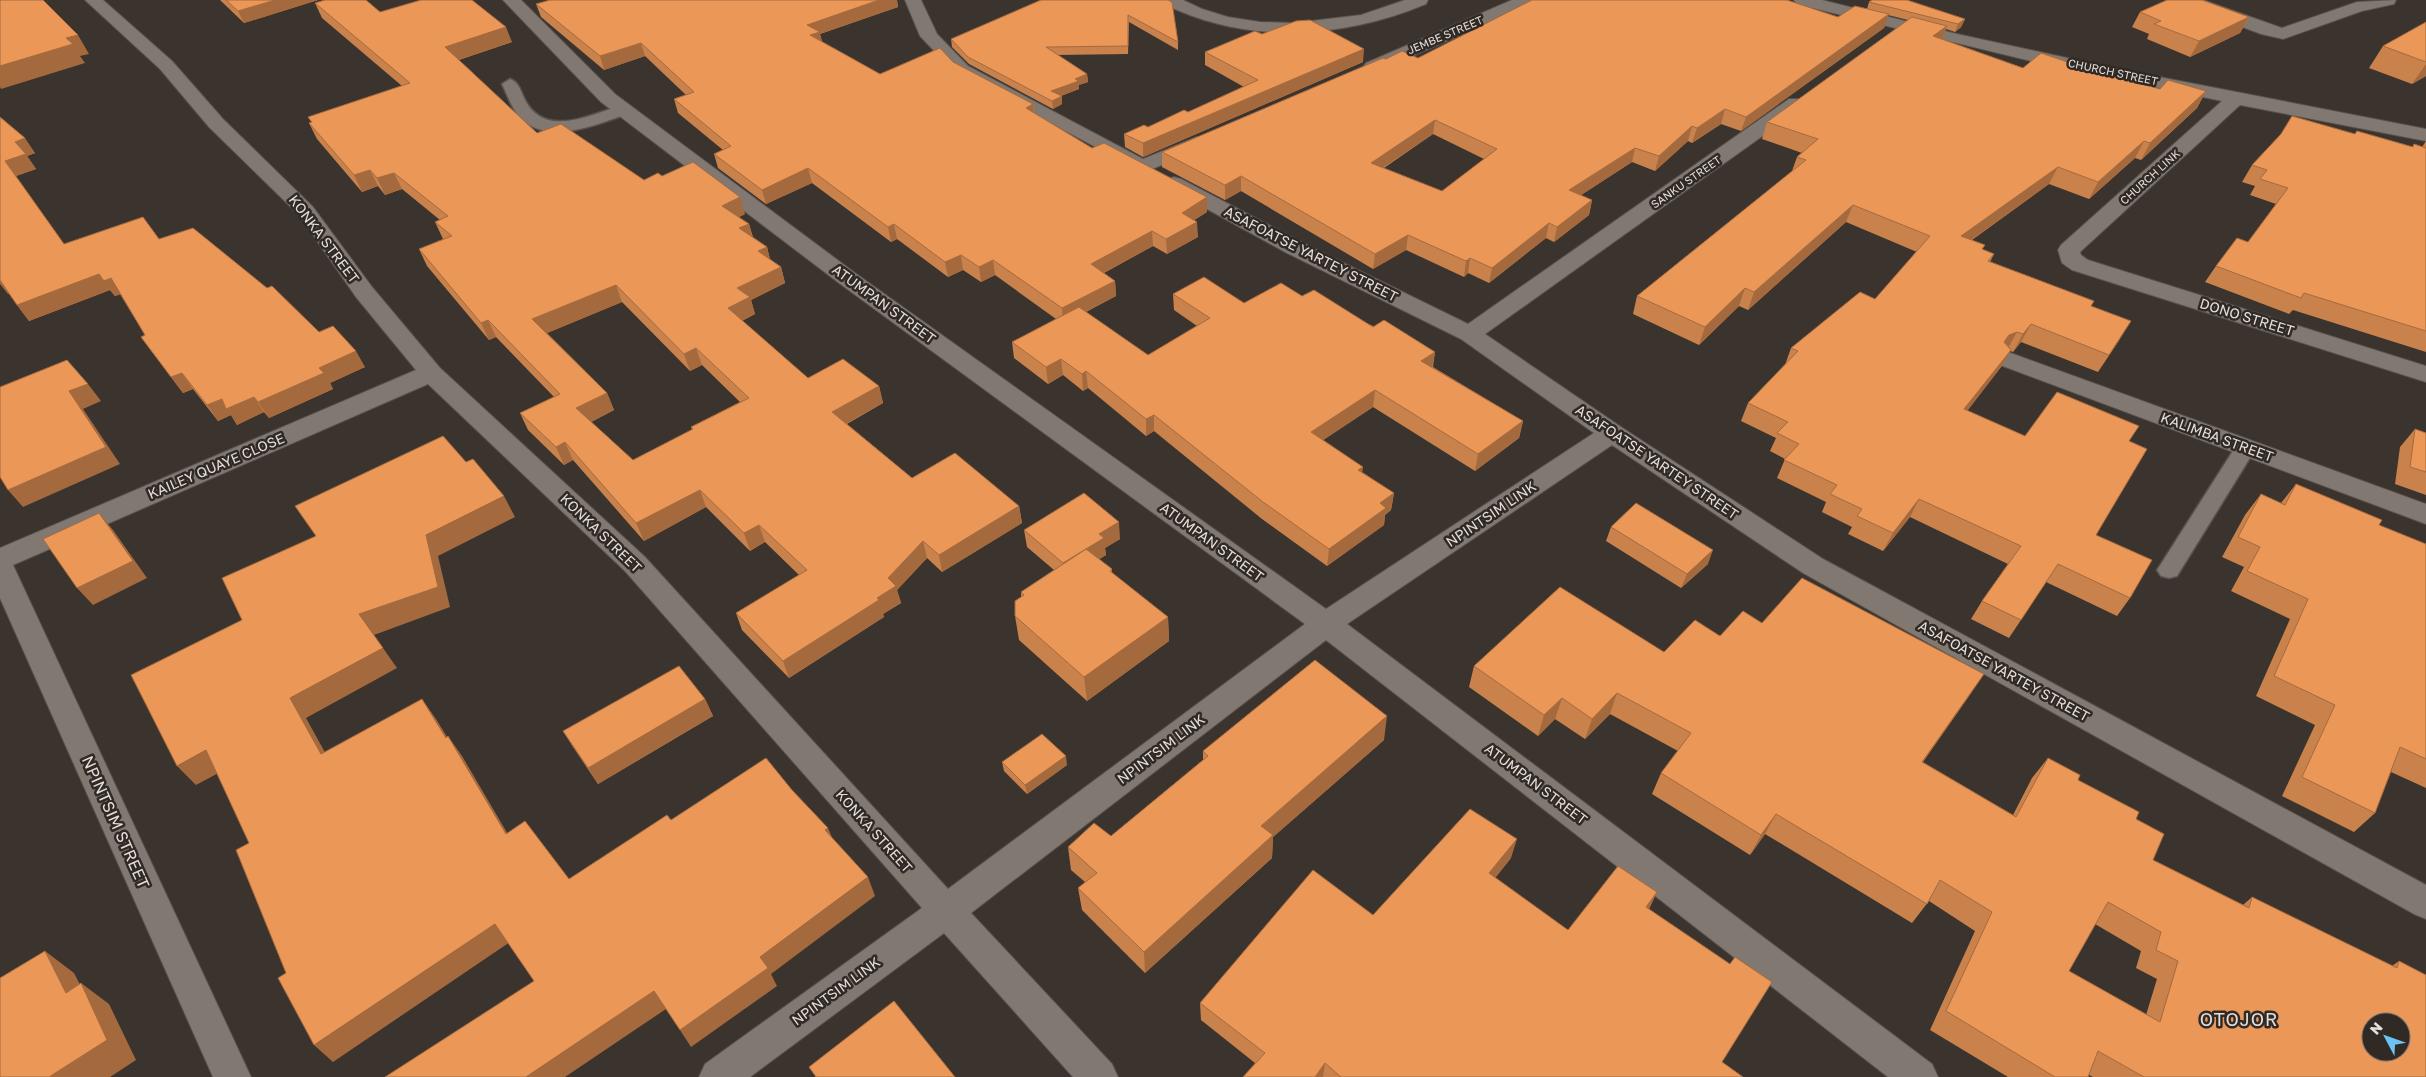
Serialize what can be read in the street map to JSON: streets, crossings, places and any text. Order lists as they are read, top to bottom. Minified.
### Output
{"streets":{"street":["JEMBE STREET","CHURCH STREET","CHURCH LINK","SANKU STREET","KONKA STREET","ASAFOATSE YARTEY STREET","ATUMPAN STREET","DONO STREET","KALIMBA STREET","KAILEY QUAYE CLOSE","NPINTSIM LINK","NPINTSIM STREET"]},"crossings":[["CHURCH STREET","CHURCH LINK"],["CHURCH LINK","DONO STREET"],["SANKU STREET","ASAFOATSE YARTEY STREET"],["KONKA STREET","KAILEY QUAYE CLOSE"],["KONKA STREET","NPINTSIM LINK"],["ASAFOATSE YARTEY STREET","NPINTSIM LINK"],["ATUMPAN STREET","NPINTSIM LINK"]],"districts":["OTOJOR"],"north":"top left"}
